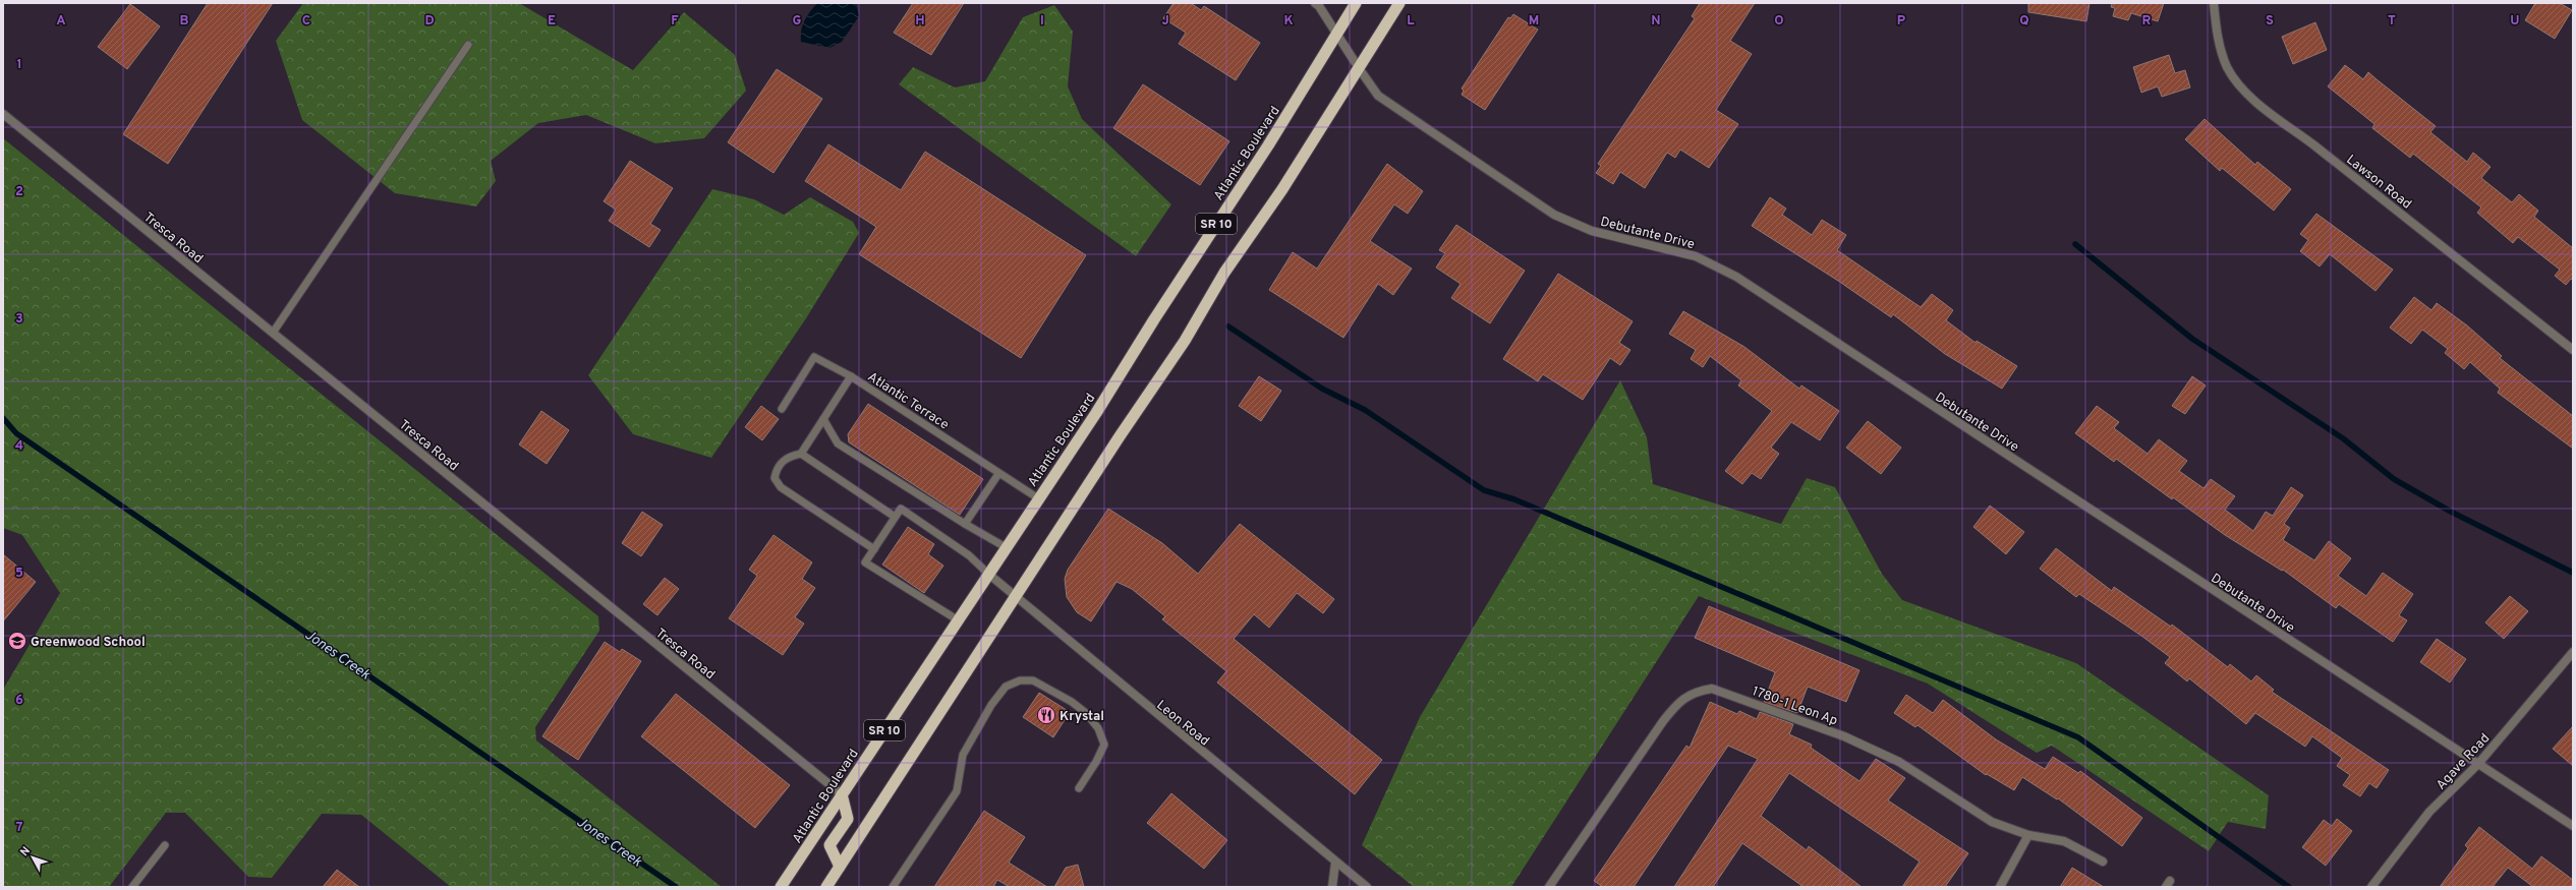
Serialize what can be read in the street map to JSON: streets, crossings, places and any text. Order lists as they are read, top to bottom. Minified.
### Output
{"streets":{"highway":["Atlantic Boulevard","SR 10"],"street":["Lawson Road","Debutante Drive","Tresca Road","1780-1 Leon Ap","Leon Road","Agave Road"],"lane":["Atlantic Terrace"]},"crossings":[["Atlantic Boulevard","Debutante Drive"],["Atlantic Boulevard","Tresca Road"],["Atlantic Boulevard","Atlantic Terrace"],["Atlantic Boulevard","Leon Road"],["SR 10","Debutante Drive"],["SR 10","Leon Road"],["Debutante Drive","Agave Road"]],"water":["Jones Creek"],"places":{"school or university":["Greenwood School"],"restaurant":["Krystal"]},"north":"top left","grid":{"columns":["A","B","C","D","E","F","G","H","I","J","K","L","M","N","O","P","Q","R","S","T","U"],"rows":["1","2","3","4","5","6","7"]}}
